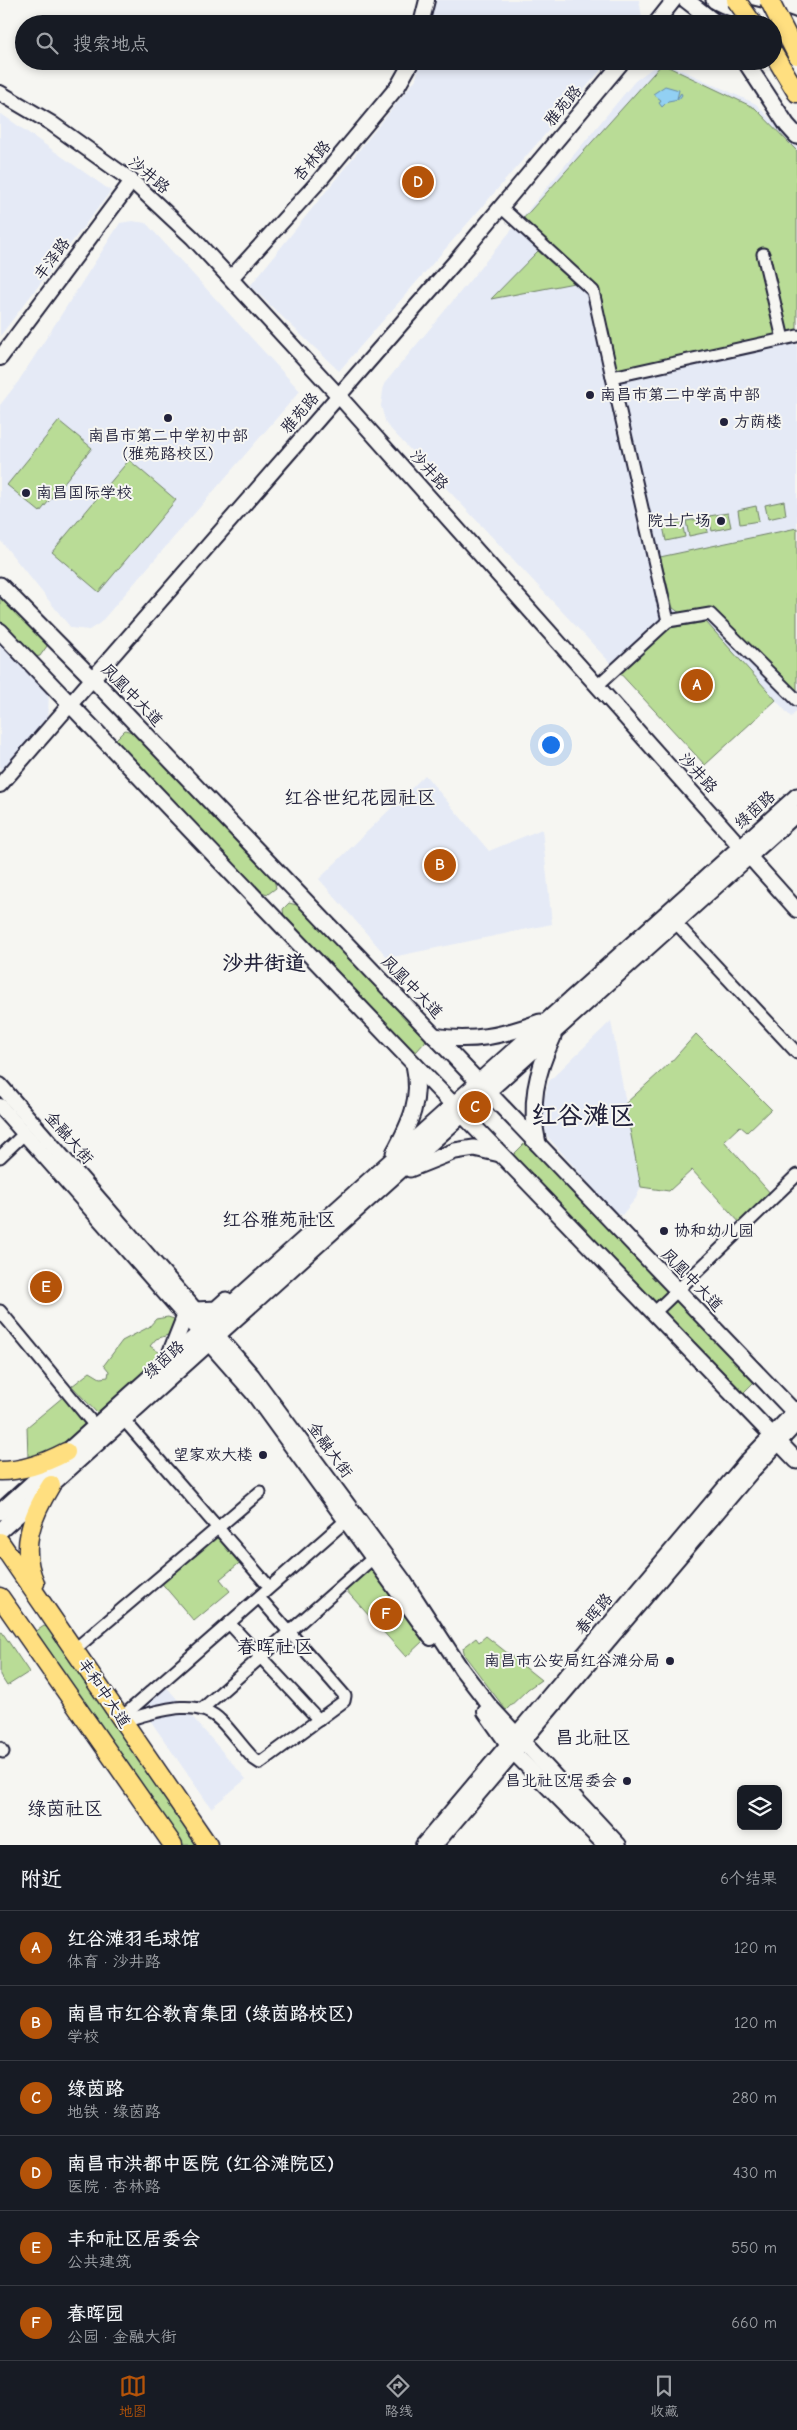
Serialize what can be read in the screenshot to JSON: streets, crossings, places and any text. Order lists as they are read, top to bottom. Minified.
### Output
{"streets":{"main road":["凤凰中大道","绿茵路","丰和中大道"],"street":["雅苑路","杏林路","沙井路","丰泽路","金融大街","春晖路"]},"crossings":[["雅苑路","沙井路"],["雅苑路","凤凰中大道"],["杏林路","沙井路"],["沙井路","丰泽路"],["沙井路","绿茵路"],["凤凰中大道","绿茵路"],["凤凰中大道","春晖路"],["绿茵路","金融大街"],["金融大街","春晖路"]],"districts":["红谷世纪花园社区","沙井街道","红谷滩区","红谷雅苑社区","春晖社区","昌北社区","绿茵社区"],"places":["南昌市第二中学高中部","南昌市第二中学初中部 (雅苑路校区)","方荫楼","南昌国际学校","院士广场","协和幼儿园","望家欢大楼","南昌市公安局红谷滩分局","昌北社区居委会"],"page":{"search":"搜索地点","pins":["D","A","B","C","E","F"],"heading":["附近","6个结果"],"list":[{"mark":"A","name":"红谷滩羽毛球馆","note":"体育 · 沙井路","value":"120 m"},{"mark":"B","name":"南昌市红谷教育集团 (绿茵路校区)","note":"学校","value":"120 m"},{"mark":"C","name":"绿茵路","note":"地铁 · 绿茵路","value":"280 m"},{"mark":"D","name":"南昌市洪都中医院 (红谷滩院区)","note":"医院 · 杏林路","value":"430 m"},{"mark":"E","name":"丰和社区居委会","note":"公共建筑","value":"550 m"},{"mark":"F","name":"春晖园","note":"公园 · 金融大街","value":"660 m"}],"nav":["地图","路线","收藏"]}}
